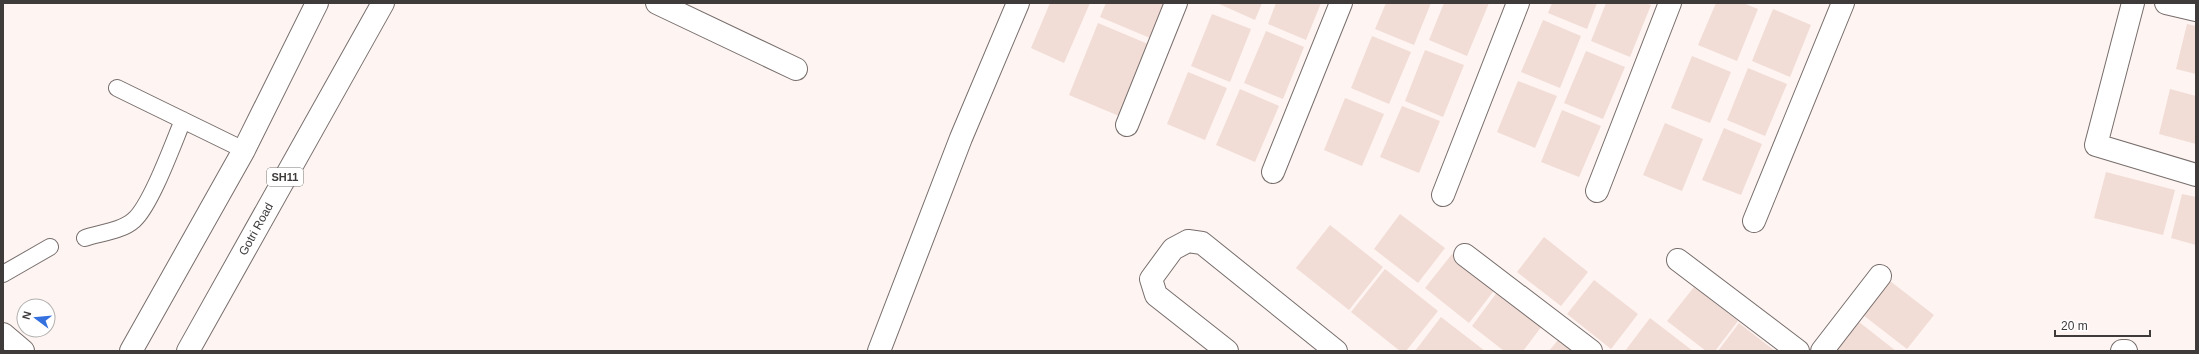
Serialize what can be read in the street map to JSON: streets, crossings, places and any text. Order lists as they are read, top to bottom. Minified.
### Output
{"streets":{"street":["SH11","Gotri Road"]},"scale_bar":"20 m","north":"left"}
